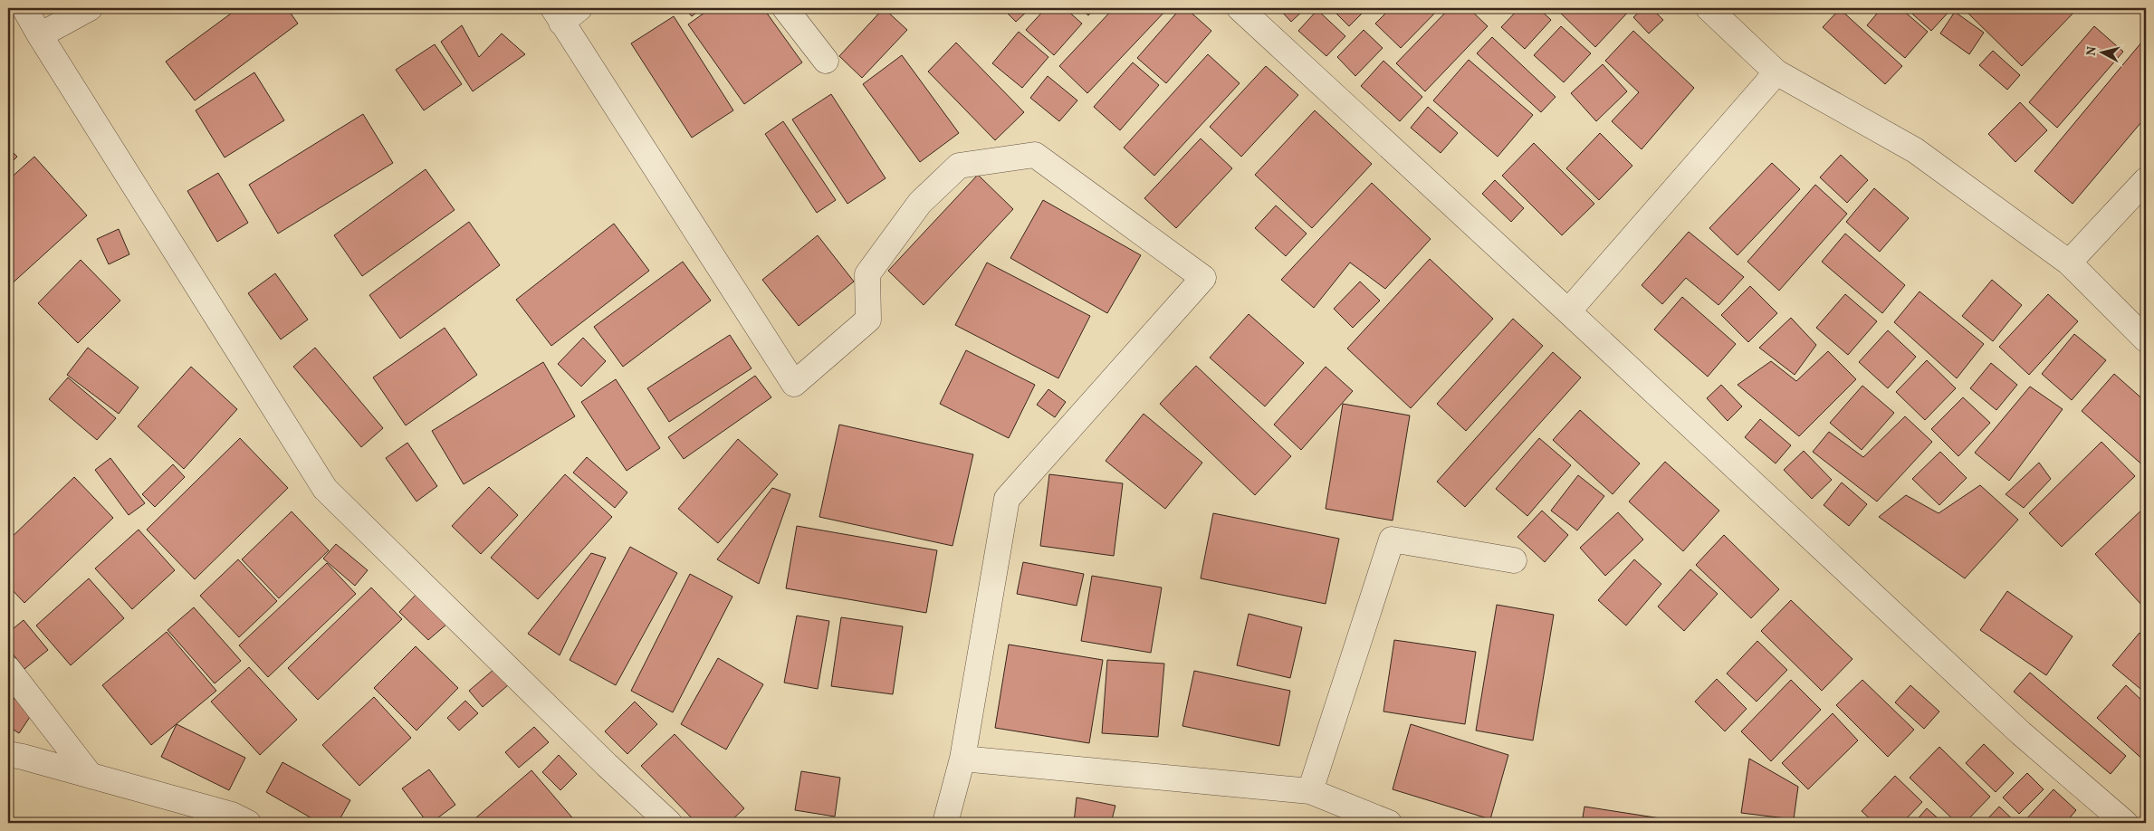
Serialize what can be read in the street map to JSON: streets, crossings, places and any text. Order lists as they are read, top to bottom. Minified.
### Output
{"north":"left"}
